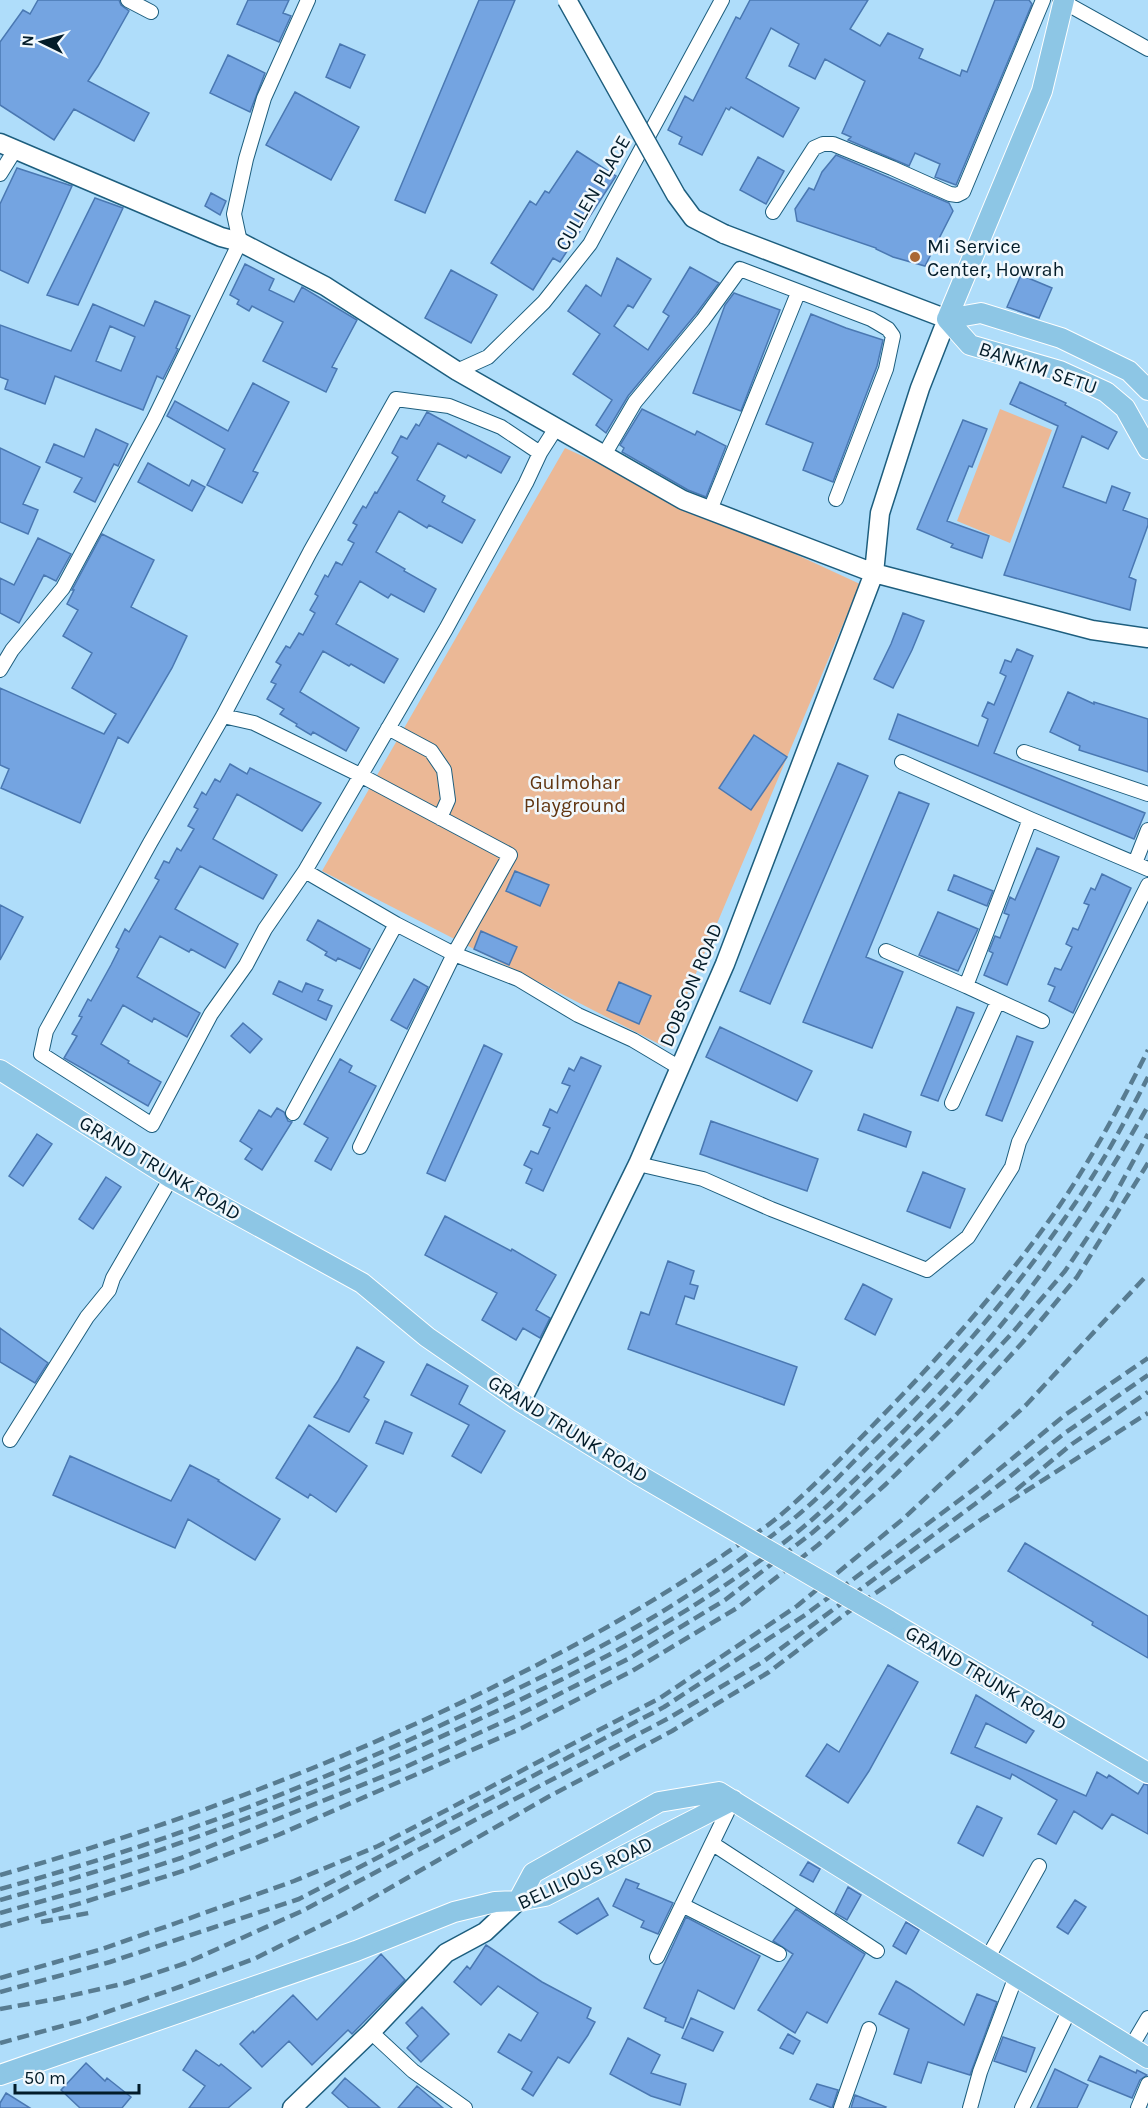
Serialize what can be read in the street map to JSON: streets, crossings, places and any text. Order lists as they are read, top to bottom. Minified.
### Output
{"streets":{"main road":["BANKIM SETU","DOBSON ROAD","GRAND TRUNK ROAD","BELILIOUS ROAD"],"street":["CULLEN PLACE"]},"crossings":[["BANKIM SETU","DOBSON ROAD"],["DOBSON ROAD","GRAND TRUNK ROAD"]],"parks":["Gulmohar Playground"],"places":["Mi Service Center, Howrah"],"scale_bar":"50 m","north":"left"}
